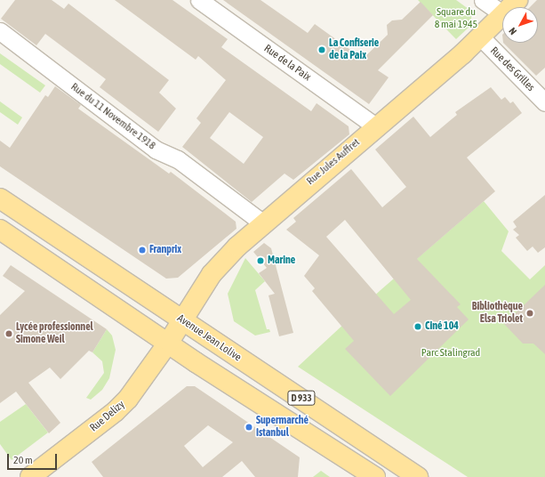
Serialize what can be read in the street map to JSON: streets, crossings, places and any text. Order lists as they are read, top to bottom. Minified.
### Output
{"streets":{"main road":["Rue Jules Auffret","Avenue Jean Lolive","D 933","Rue Delizy"],"street":["Rue de la Paix","Rue des Grilles","Rue du 11 Novembre 1918"]},"crossings":[["Rue de la Paix","Rue Jules Auffret"],["Rue des Grilles","Rue Jules Auffret"],["Rue du 11 Novembre 1918","Rue Jules Auffret"],["Rue Jules Auffret","Avenue Jean Lolive"],["Rue Jules Auffret","D 933"],["Rue Jules Auffret","Rue Delizy"],["D 933","Rue Delizy"]],"parks":["Square du 8 mai 1945","Parc Stalingrad"],"places":["La Confiserie de la Paix","Franprix","Marine","Bibliothèque Elsa Triolet","Ciné 104","Lycée professionnel Simone Weil","Supermarché Istanbul"],"scale_bar":"20 m","north":"bottom left"}
